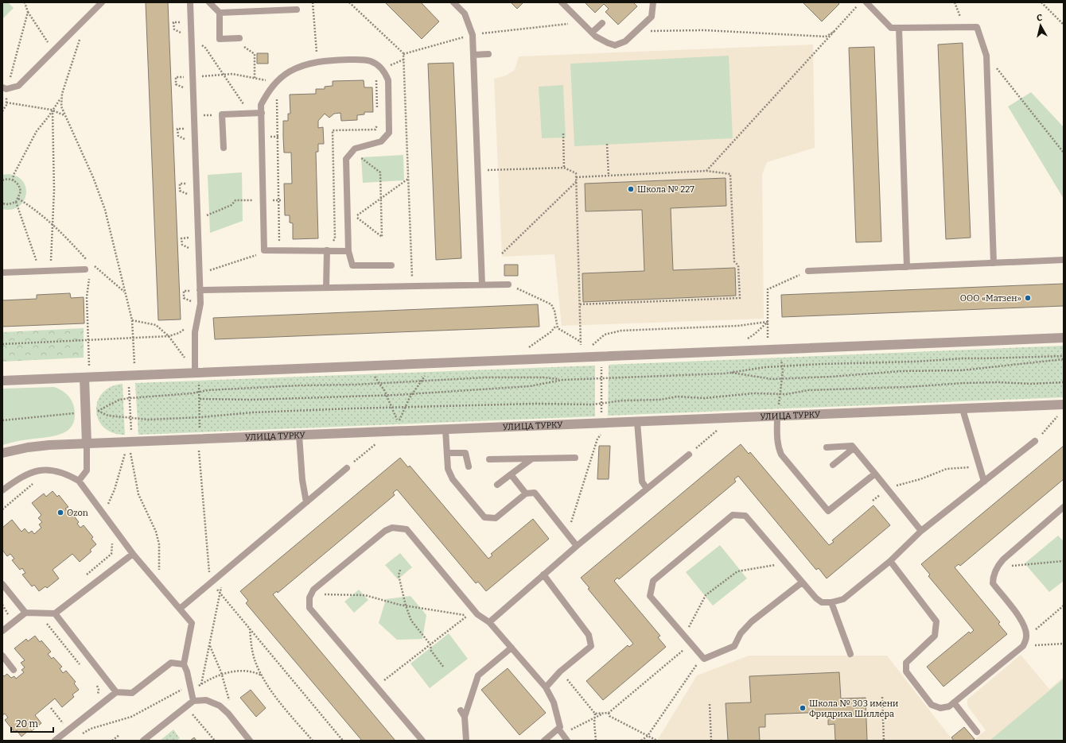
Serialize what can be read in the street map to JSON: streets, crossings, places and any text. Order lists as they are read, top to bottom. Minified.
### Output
{"streets":{"street":["УЛИЦА ТУРКУ"]},"places":["Школа № 227","ООО «Матзен»","Ozon","Школа № 303 имени Фридриха Шиллера"],"scale_bar":"20 m","north":"top"}
